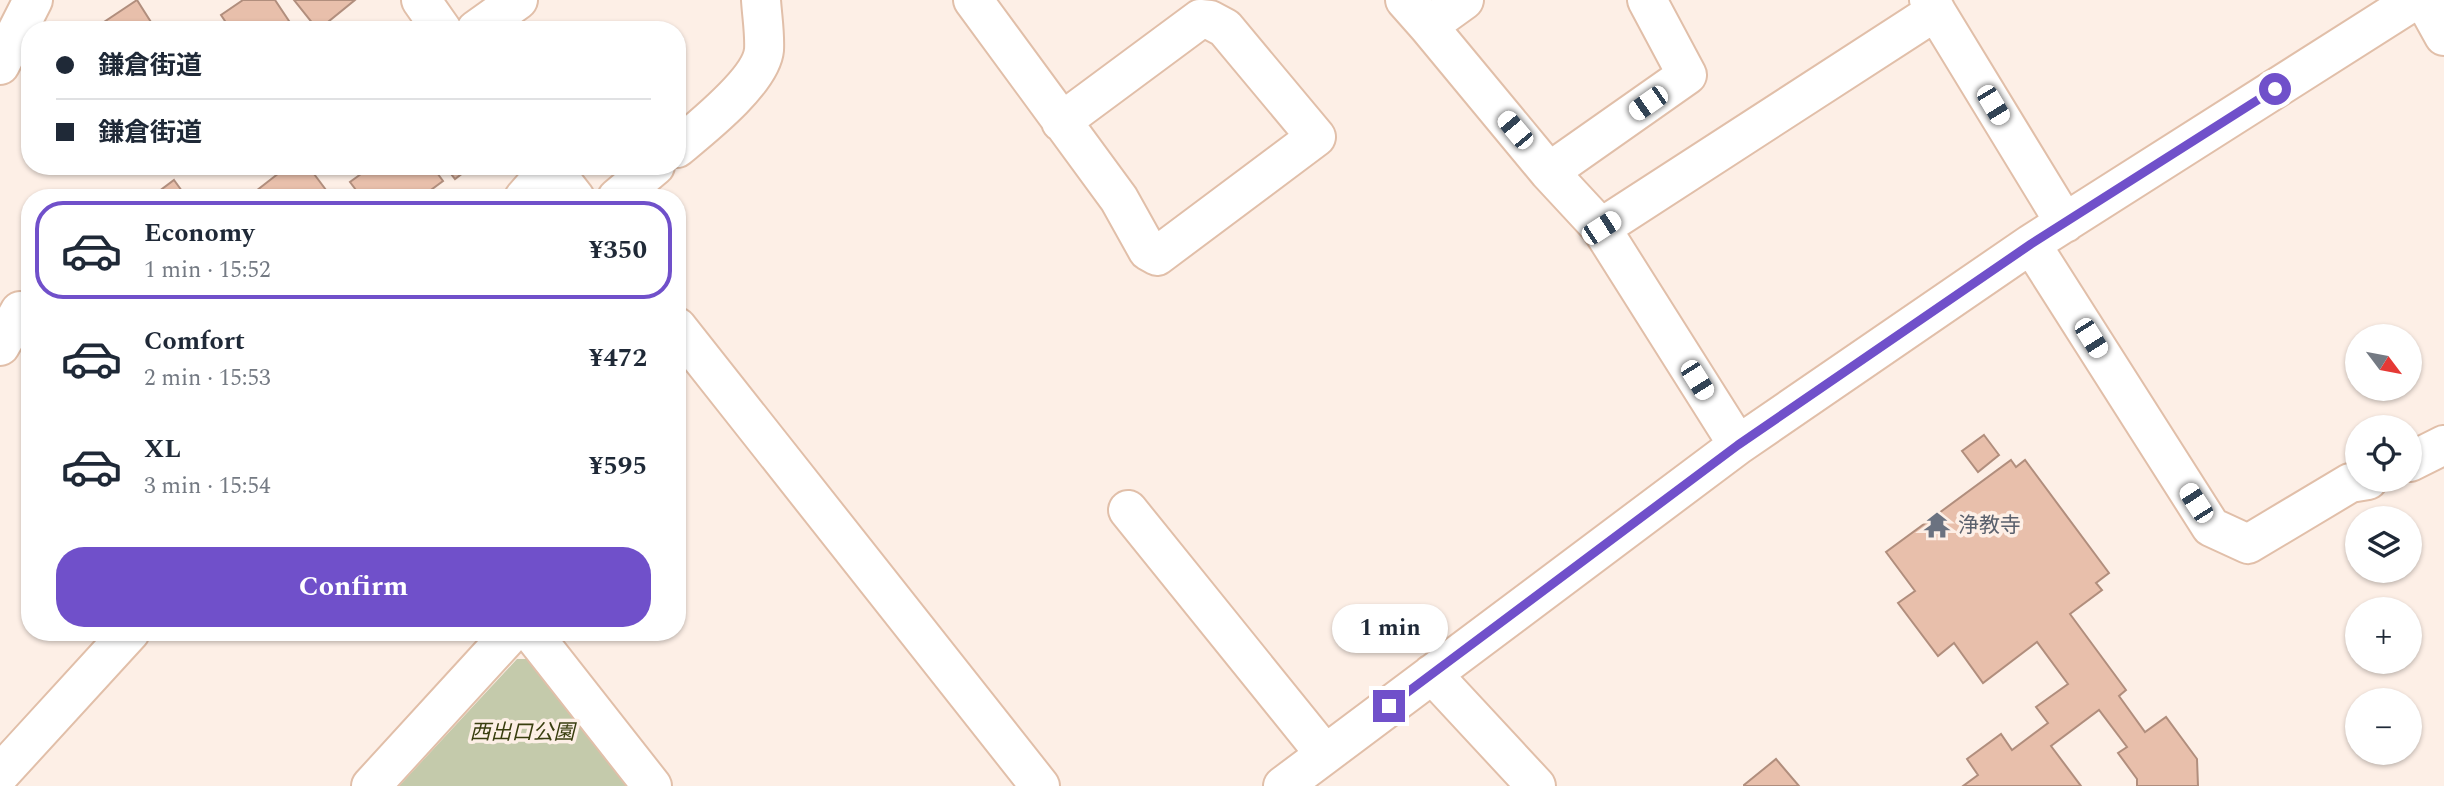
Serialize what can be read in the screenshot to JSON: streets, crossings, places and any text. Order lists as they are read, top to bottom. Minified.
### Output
{"parks":["西出口公園"],"places":{"temple":["浄教寺"]},"north":"bottom right","page":{"banner":["鎌倉街道","鎌倉街道"],"list":[{"name":"Economy","note":"1 min · 15:52","value":"¥350"},{"name":"Comfort","note":"2 min · 15:53","value":"¥472"},{"name":"XL","note":"3 min · 15:54","value":"¥595"}],"map_buttons":["+","−"],"buttons":"Confirm","bubble":"1 min"}}
